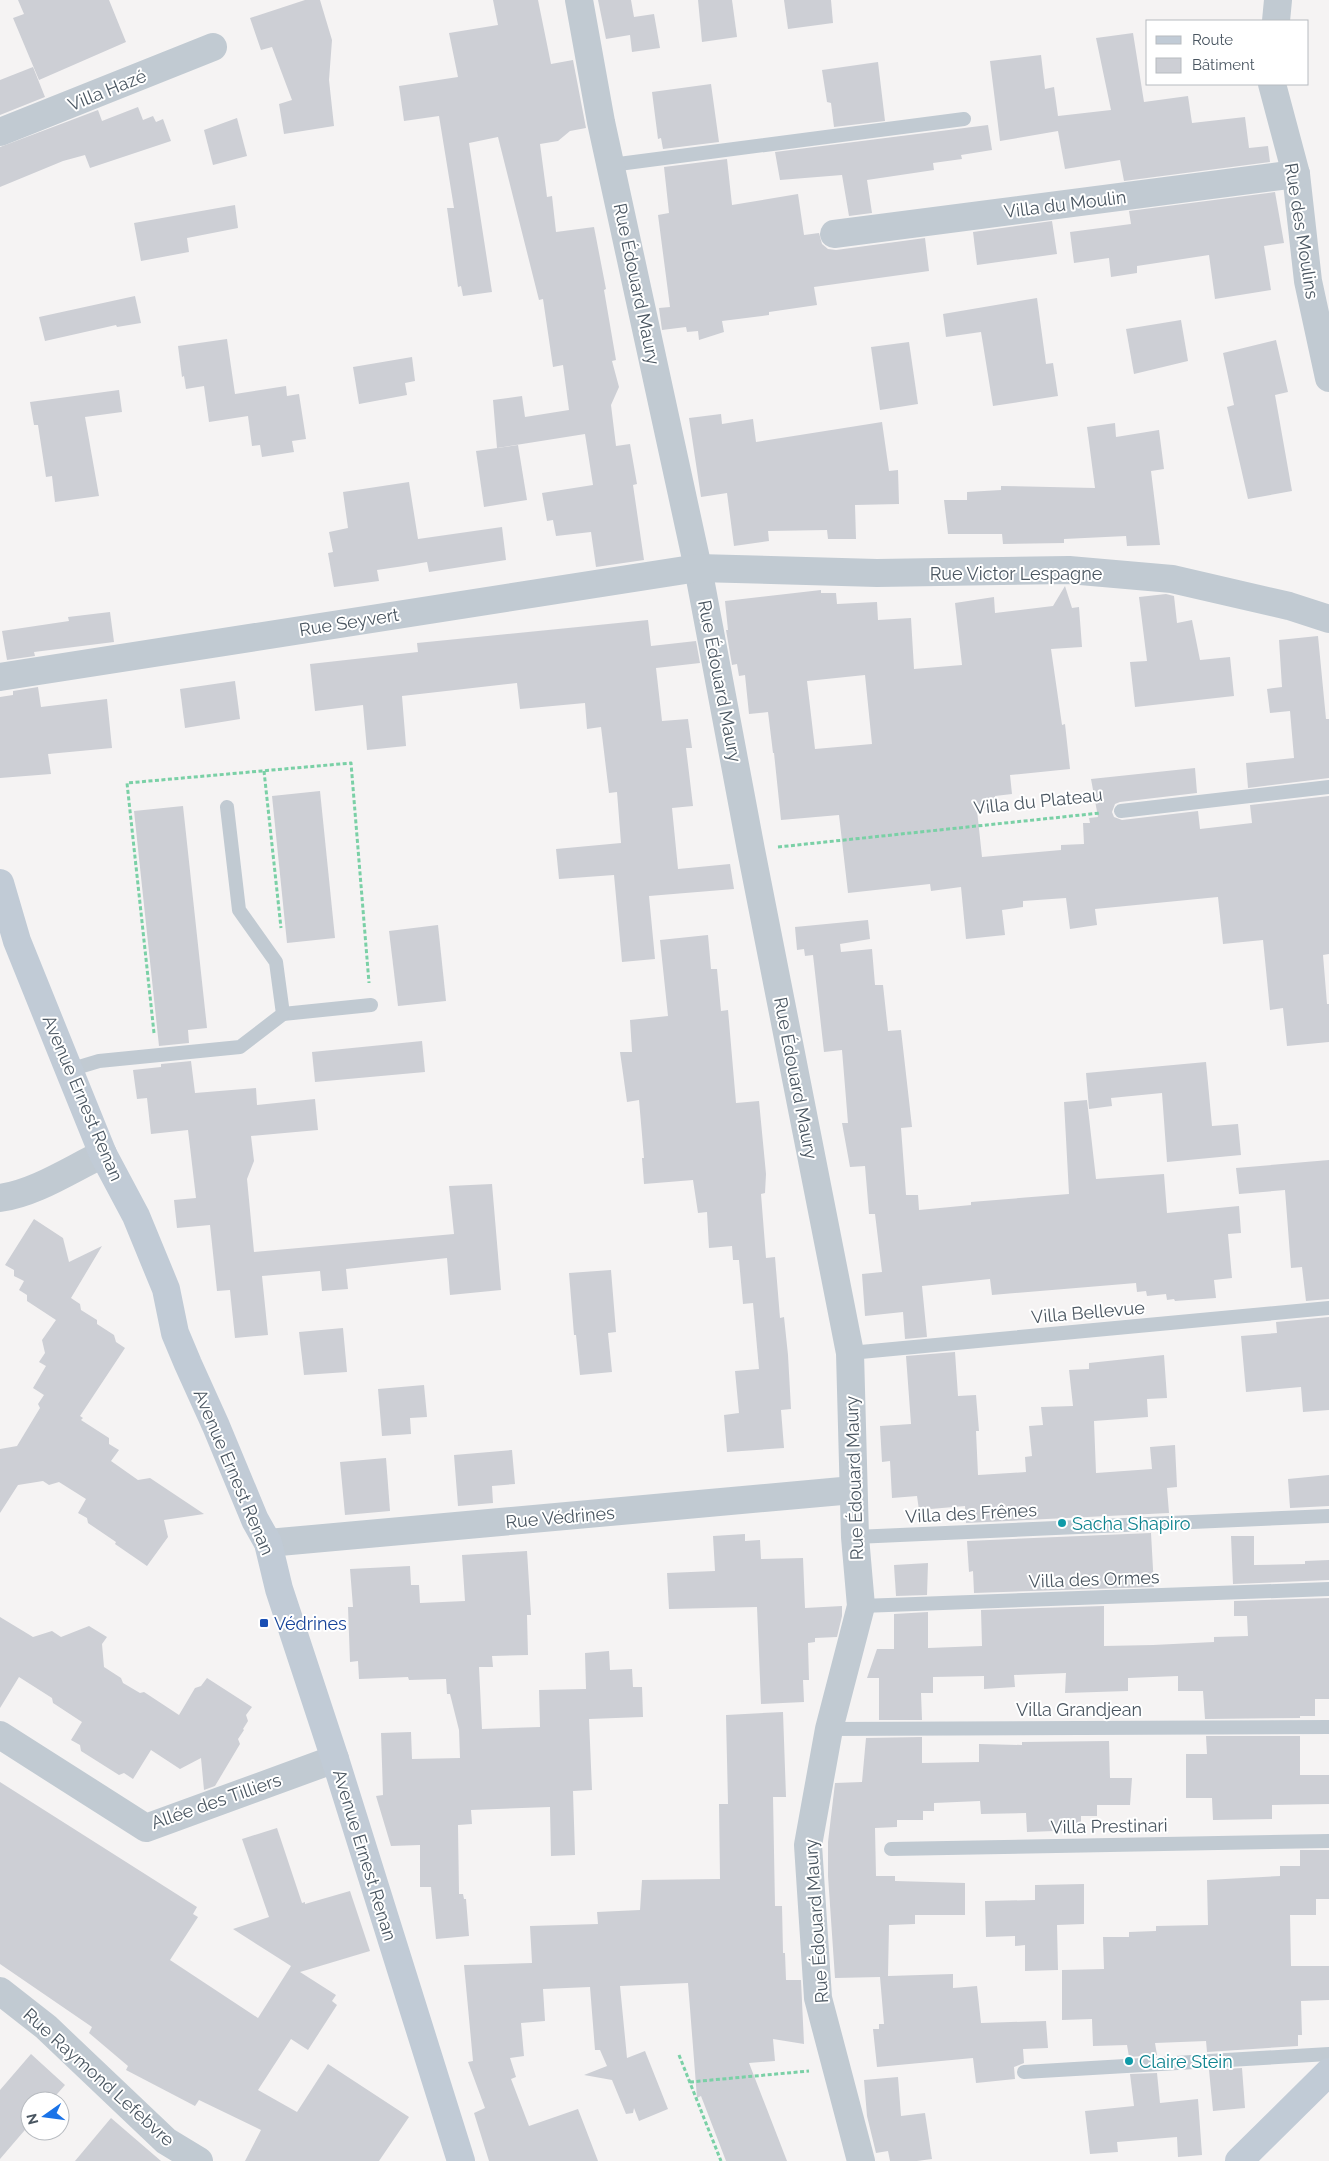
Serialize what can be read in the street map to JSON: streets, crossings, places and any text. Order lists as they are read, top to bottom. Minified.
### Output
{"streets":{"street":["Villa Hazé","Villa du Moulin","Rue des Moulins","Rue Édouard Maury","Rue Victor Lespagne","Rue Seyvert","Avenue Ernest Renan","Rue Védrines","Allée des Tilliers","Rue Raymond Lefebvre"],"lane":["Villa du Plateau","Villa Bellevue","Villa des Frênes","Villa des Ormes","Villa Grandjean","Villa Prestinari"]},"crossings":[["Villa du Moulin","Rue des Moulins"],["Rue Édouard Maury","Rue Victor Lespagne"],["Rue Édouard Maury","Rue Seyvert"],["Rue Édouard Maury","Villa du Plateau"],["Rue Édouard Maury","Villa Bellevue"],["Rue Édouard Maury","Villa des Frênes"],["Rue Édouard Maury","Rue Védrines"],["Rue Édouard Maury","Villa des Ormes"],["Rue Édouard Maury","Villa Grandjean"],["Rue Victor Lespagne","Rue Seyvert"],["Avenue Ernest Renan","Rue Védrines"],["Avenue Ernest Renan","Allée des Tilliers"]],"places":{"other":["Sacha Shapiro","Claire Stein"],"transit":["Védrines"]},"legend":["Route","Bâtiment"],"north":"left"}
